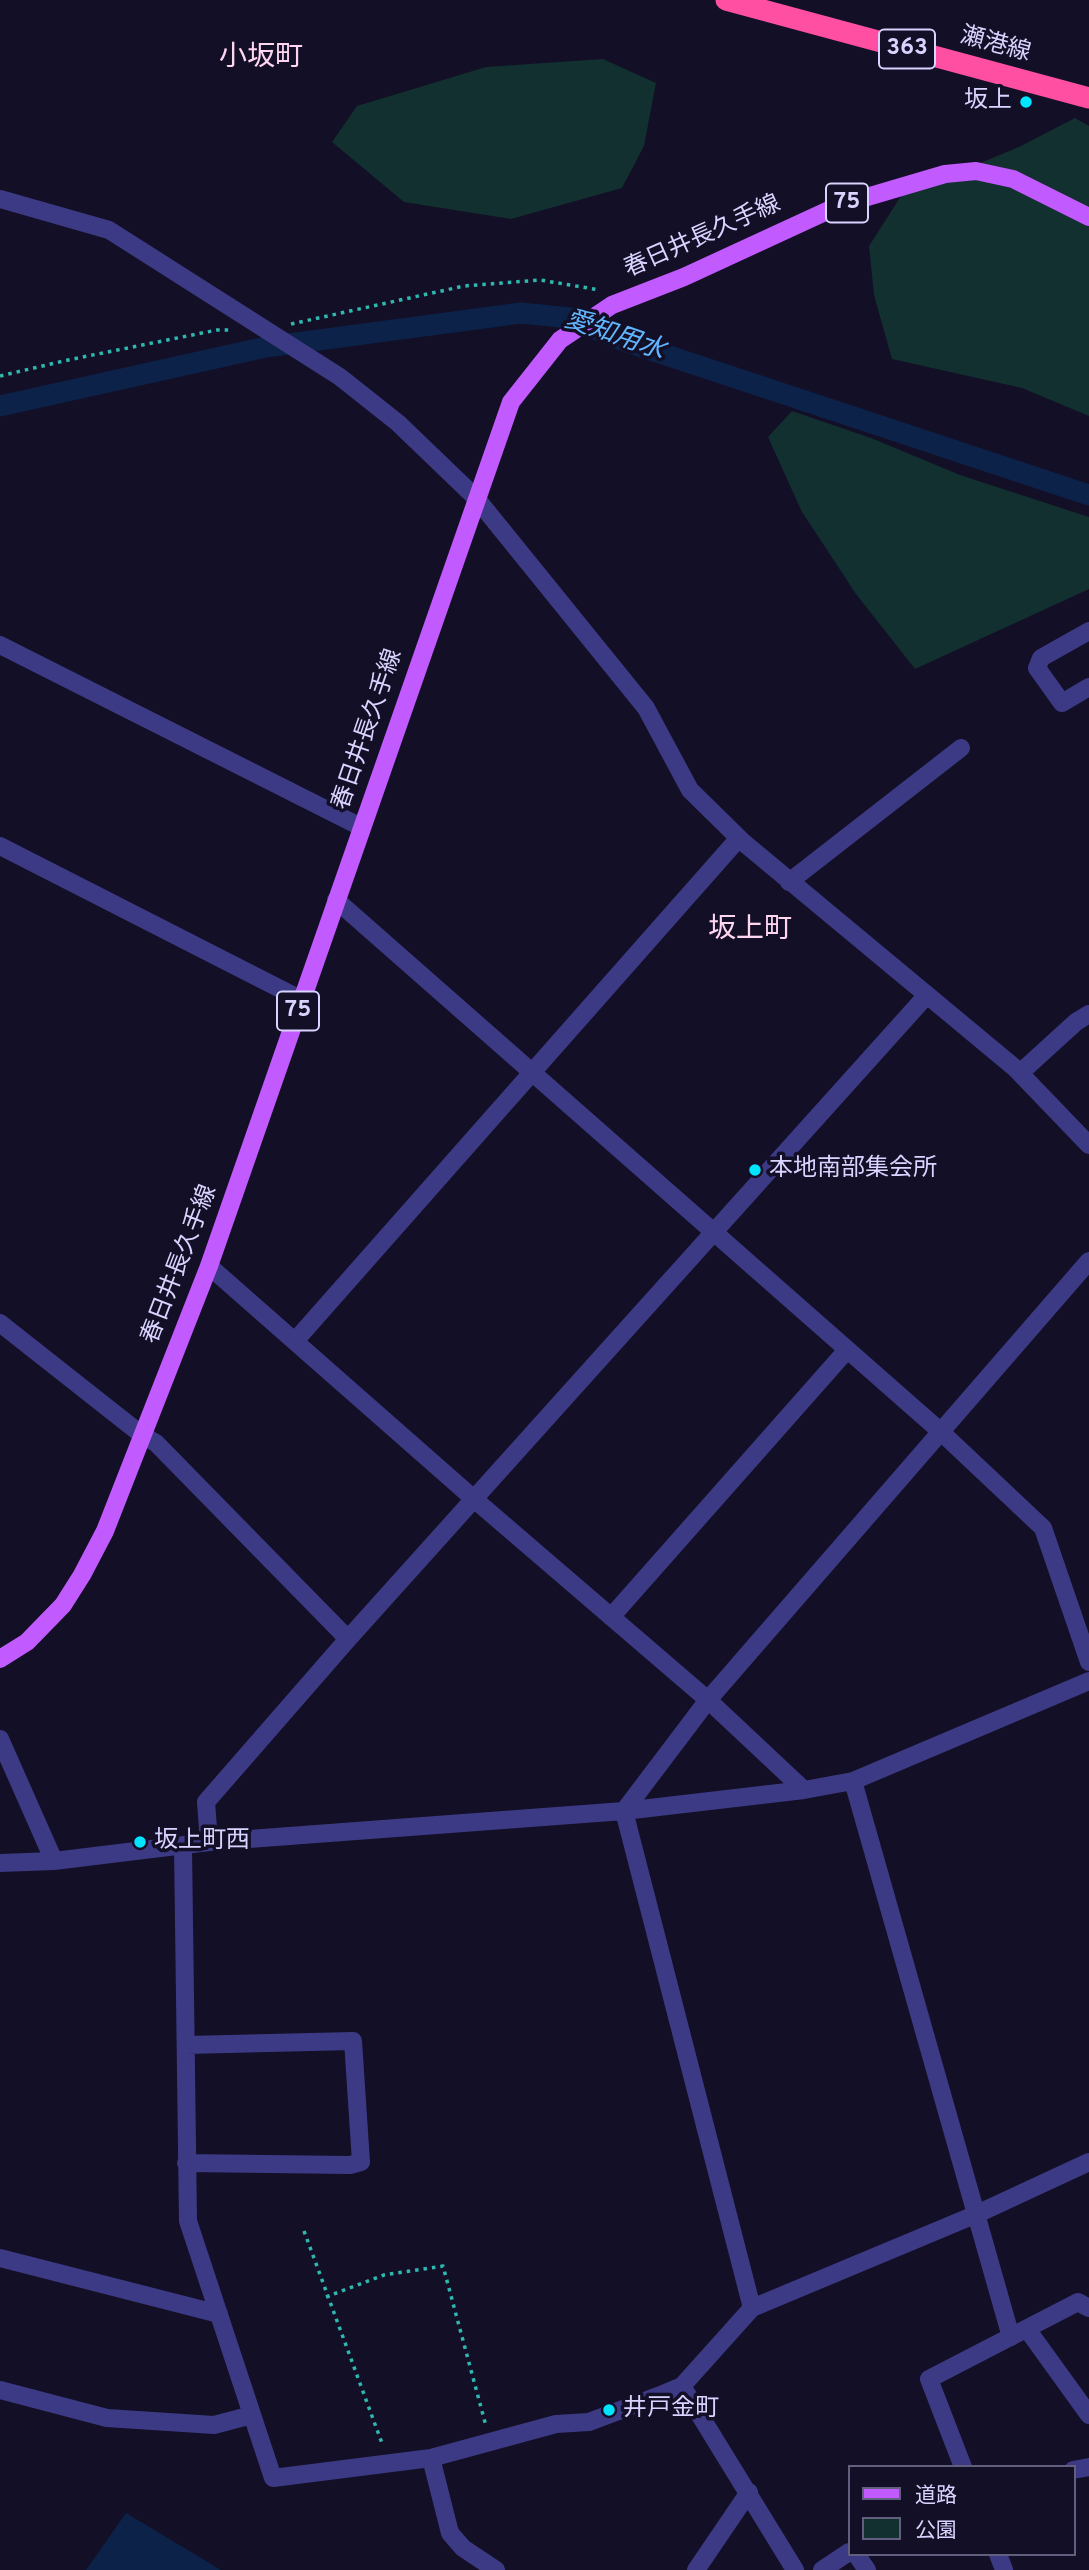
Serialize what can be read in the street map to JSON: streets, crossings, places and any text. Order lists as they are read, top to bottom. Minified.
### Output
{"streets":{"highway":["瀬港線","363"],"main road":["75","春日井長久手線"]},"districts":["小坂町","坂上町"],"water":["愛知用水"],"places":["坂上","本地南部集会所","坂上町西","井戸金町"],"legend":["道路","公園"]}
